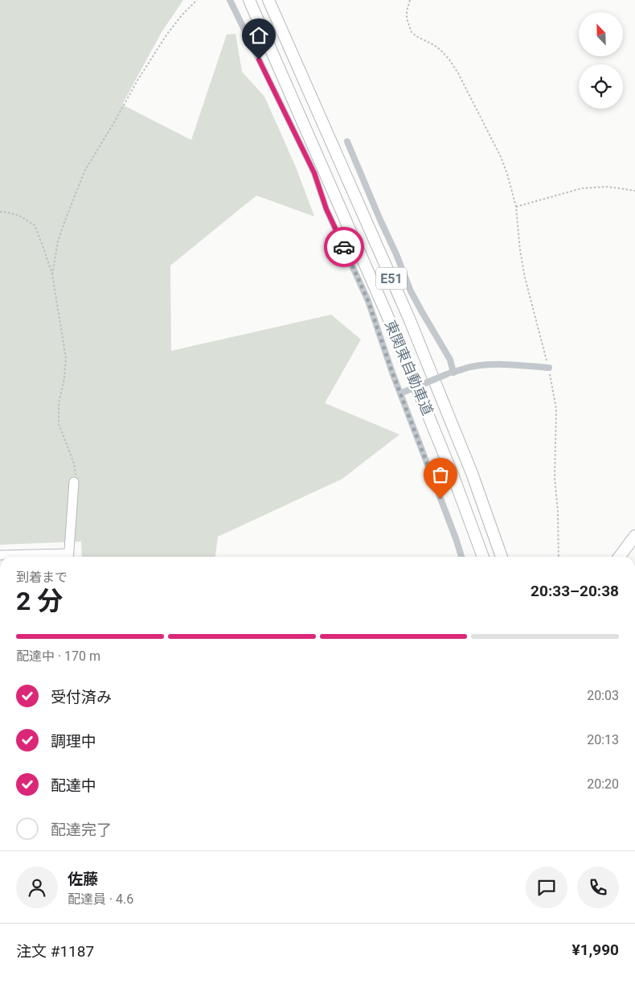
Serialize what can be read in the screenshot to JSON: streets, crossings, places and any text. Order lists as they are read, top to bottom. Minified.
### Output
{"streets":{"highway":["E51","東関東自動車道"]},"north":"top left","page":{"heading":["2 分","到着まで","20:33–20:38"],"panel":["佐藤","配達員 · 4.6","注文 #1187","¥1,990"],"bar":"配達中 · 170 m","list":[["受付済み","20:03"],["調理中","20:13"],["配達中","20:20"],"配達完了"]}}
